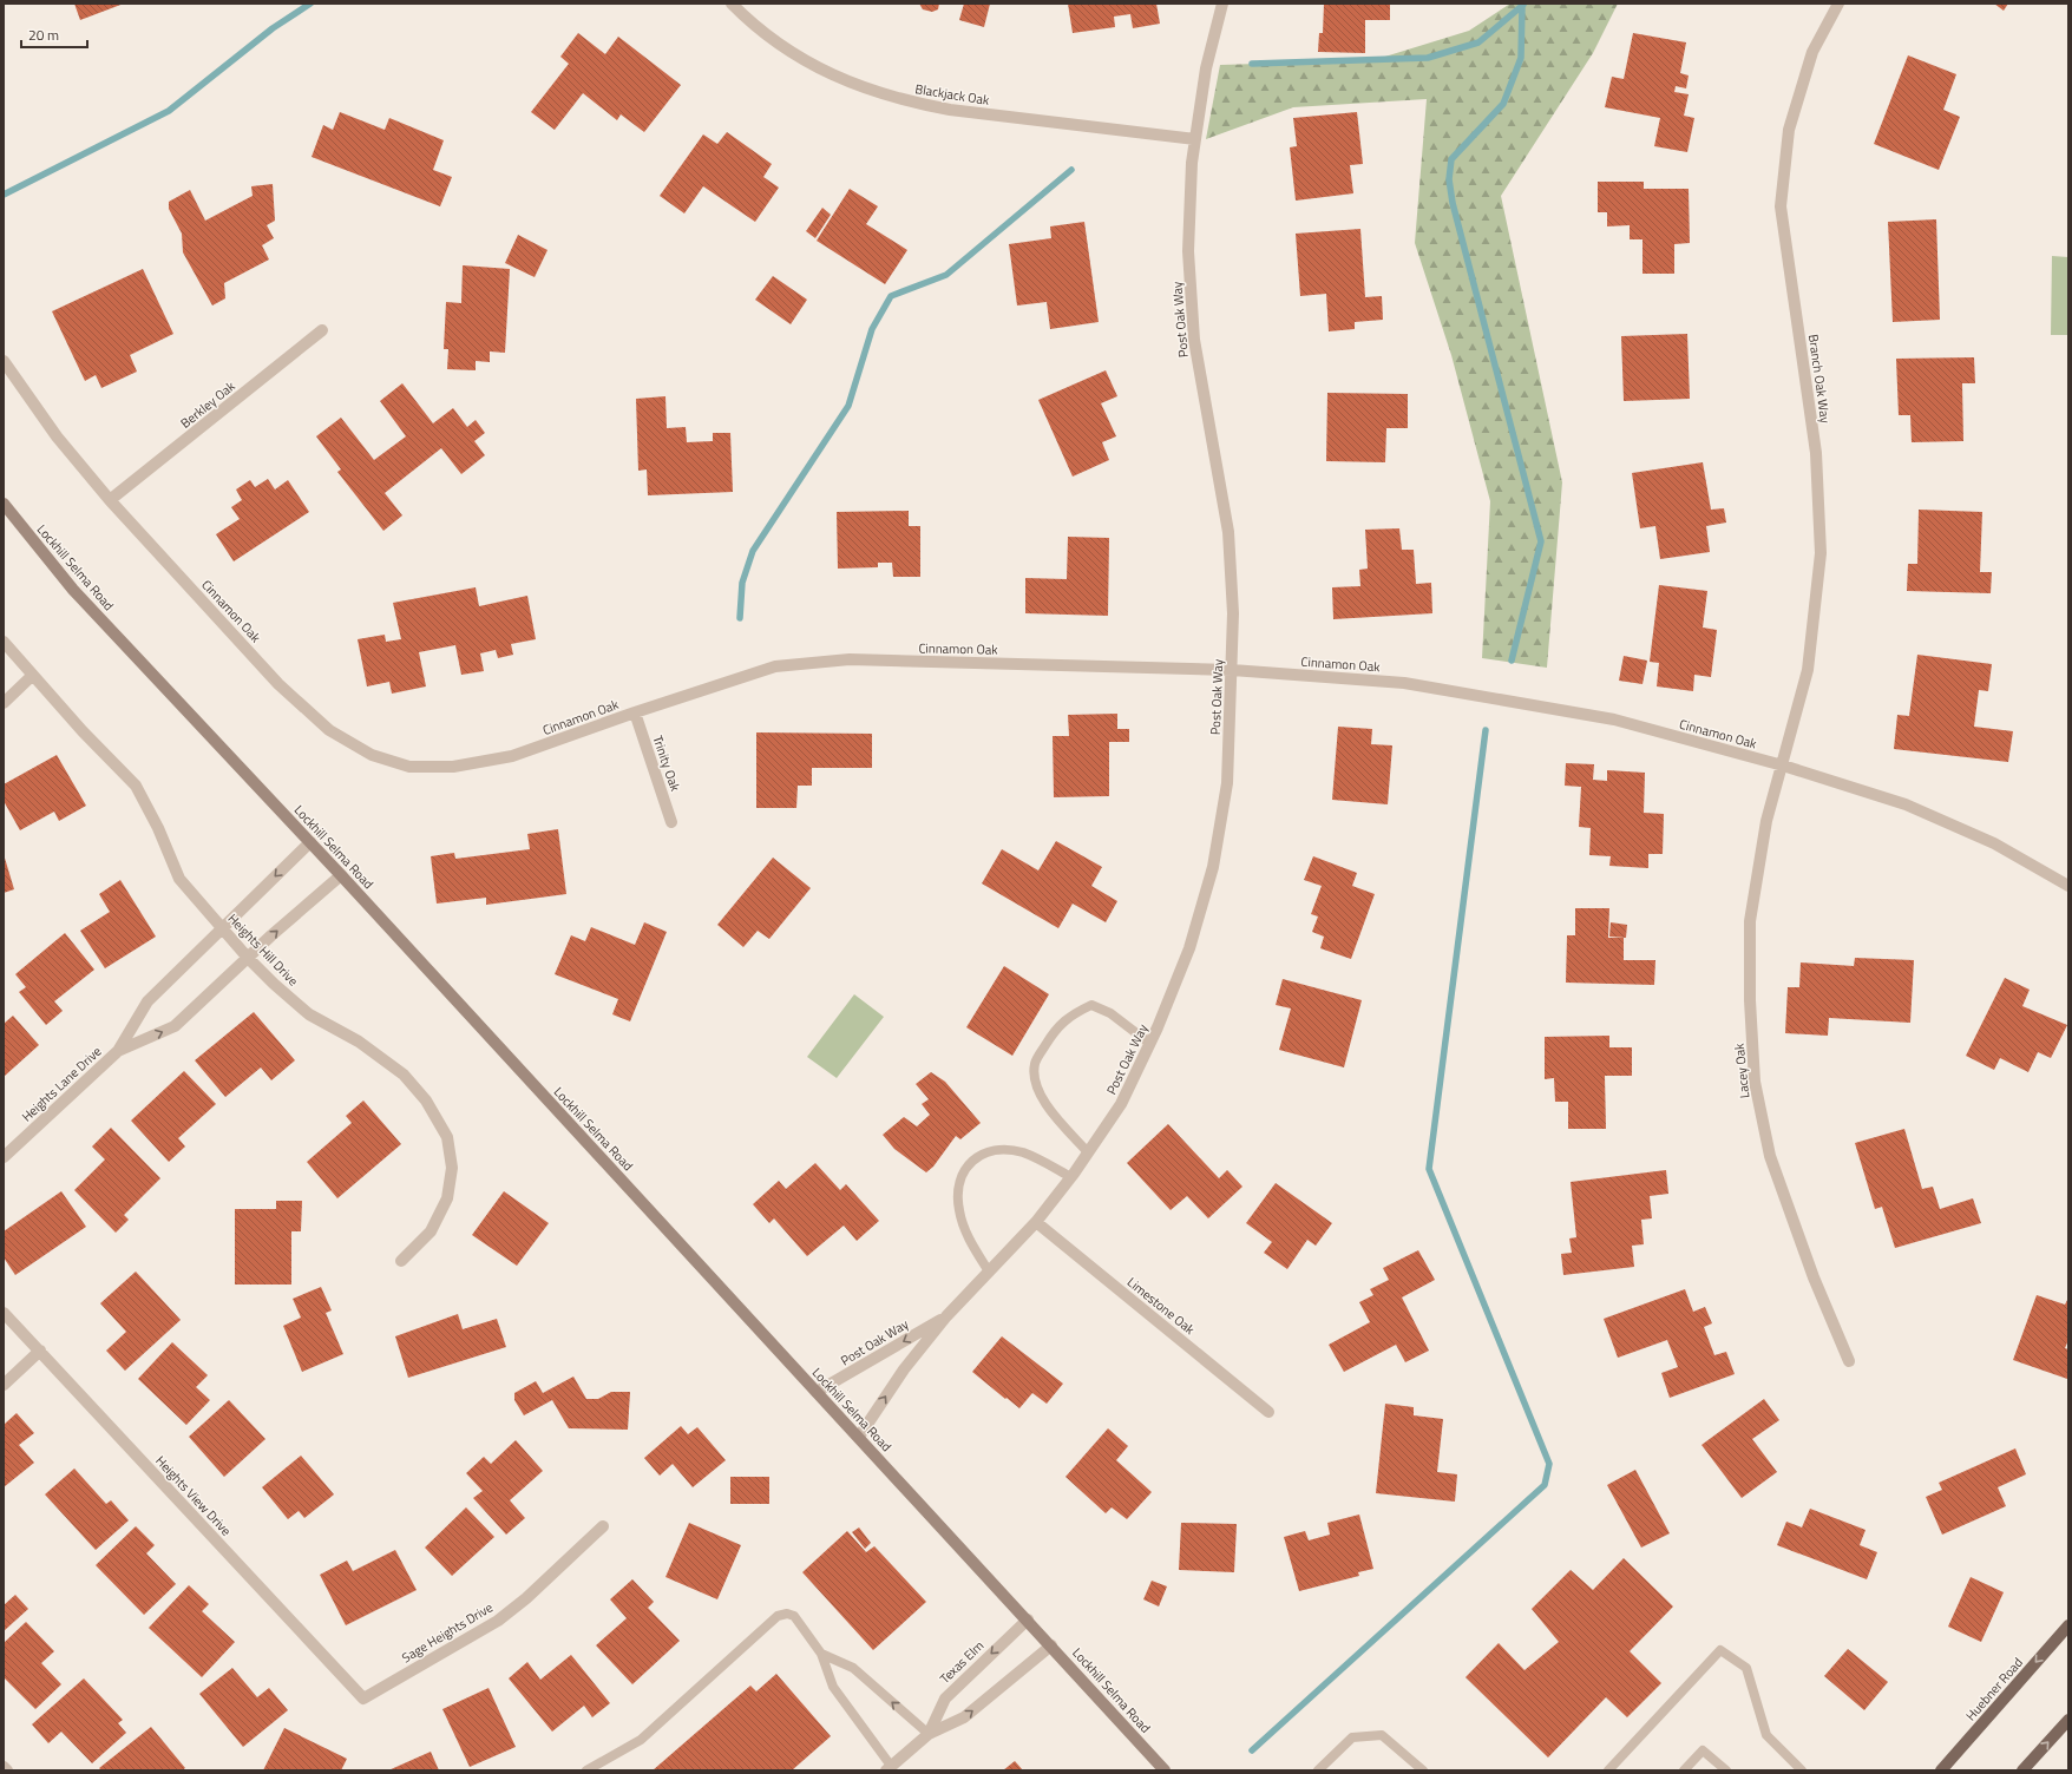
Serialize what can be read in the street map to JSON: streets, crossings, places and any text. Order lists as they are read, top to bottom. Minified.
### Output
{"streets":{"main road":["Lockhill Selma Road","Huebner Road"],"street":["Blackjack Oak","Post Oak Way","Branch Oak Way","Berkley Oak","Cinnamon Oak","Trinity Oak","Heights Hill Drive","Lacey Oak","Heights Lane Drive","Limestone Oak","Heights View Drive","Sage Heights Drive","Texas Elm"]},"crossings":[["Blackjack Oak","Post Oak Way"],["Post Oak Way","Lockhill Selma Road"],["Post Oak Way","Cinnamon Oak"],["Post Oak Way","Limestone Oak"],["Branch Oak Way","Cinnamon Oak"],["Branch Oak Way","Lacey Oak"],["Berkley Oak","Cinnamon Oak"],["Lockhill Selma Road","Heights Lane Drive"],["Lockhill Selma Road","Texas Elm"],["Cinnamon Oak","Trinity Oak"],["Cinnamon Oak","Lacey Oak"],["Heights Hill Drive","Heights Lane Drive"],["Heights View Drive","Sage Heights Drive"]],"scale_bar":"20 m"}
